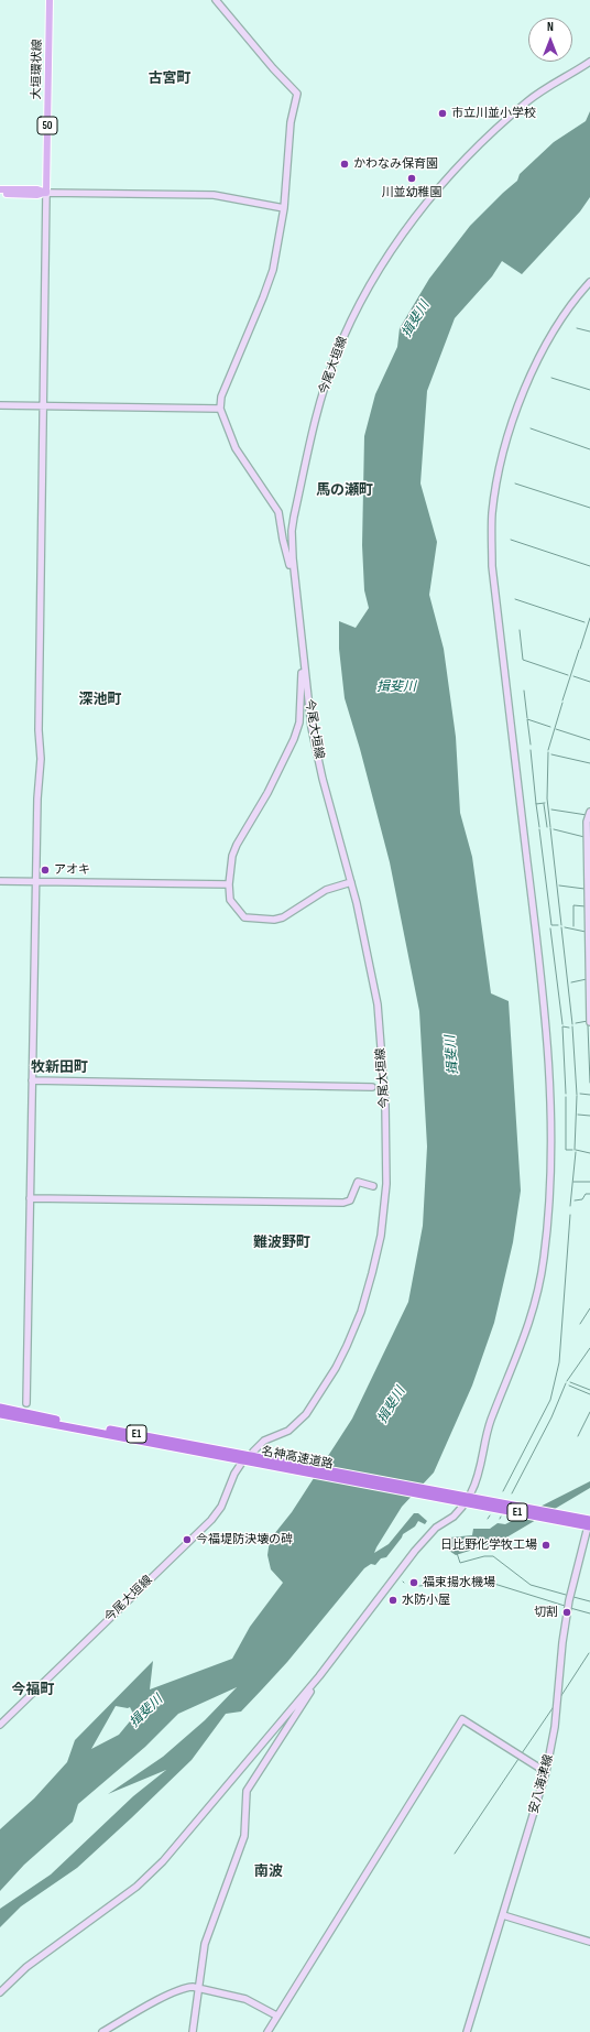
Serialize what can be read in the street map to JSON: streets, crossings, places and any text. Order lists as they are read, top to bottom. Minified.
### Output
{"streets":{"highway":["E1","名神高速道路"],"main road":["大垣環状線","50"],"street":["今尾大垣線","安八海津線"]},"crossings":[["名神高速道路","安八海津線"]],"districts":["古宮町","馬の瀬町","深池町","牧新田町","難波野町","今福町","南波"],"water":["揖斐川"],"places":["市立川並小学校","かわなみ保育園","川並幼稚園","アオキ","今福堤防決壊の碑","日比野化学牧工場","福束揚水機場","水防小屋","切割"],"north":"top"}
